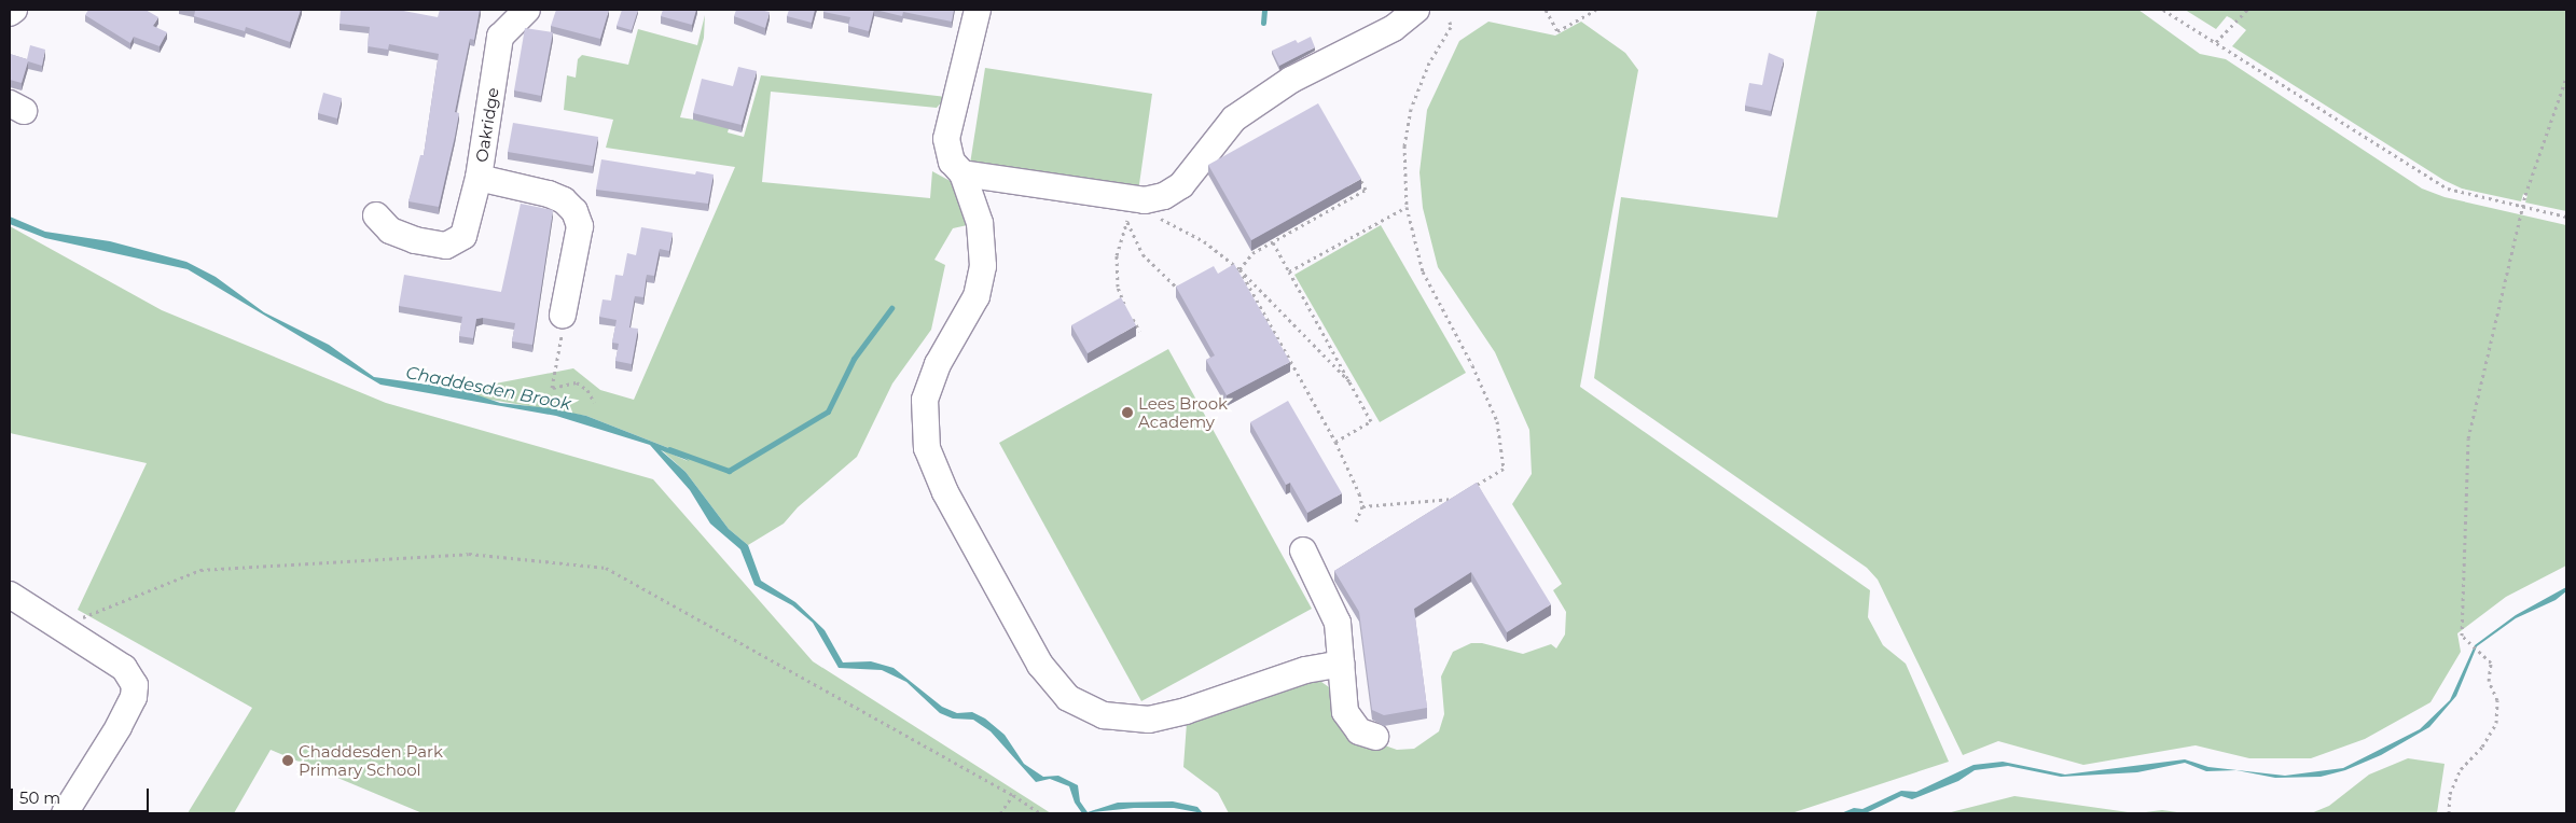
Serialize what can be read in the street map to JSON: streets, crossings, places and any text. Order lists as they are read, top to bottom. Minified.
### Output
{"streets":{"street":["Oakridge"]},"water":["Chaddesden Brook"],"places":["Lees Brook Academy","Chaddesden Park Primary School"],"scale_bar":"50 m"}
